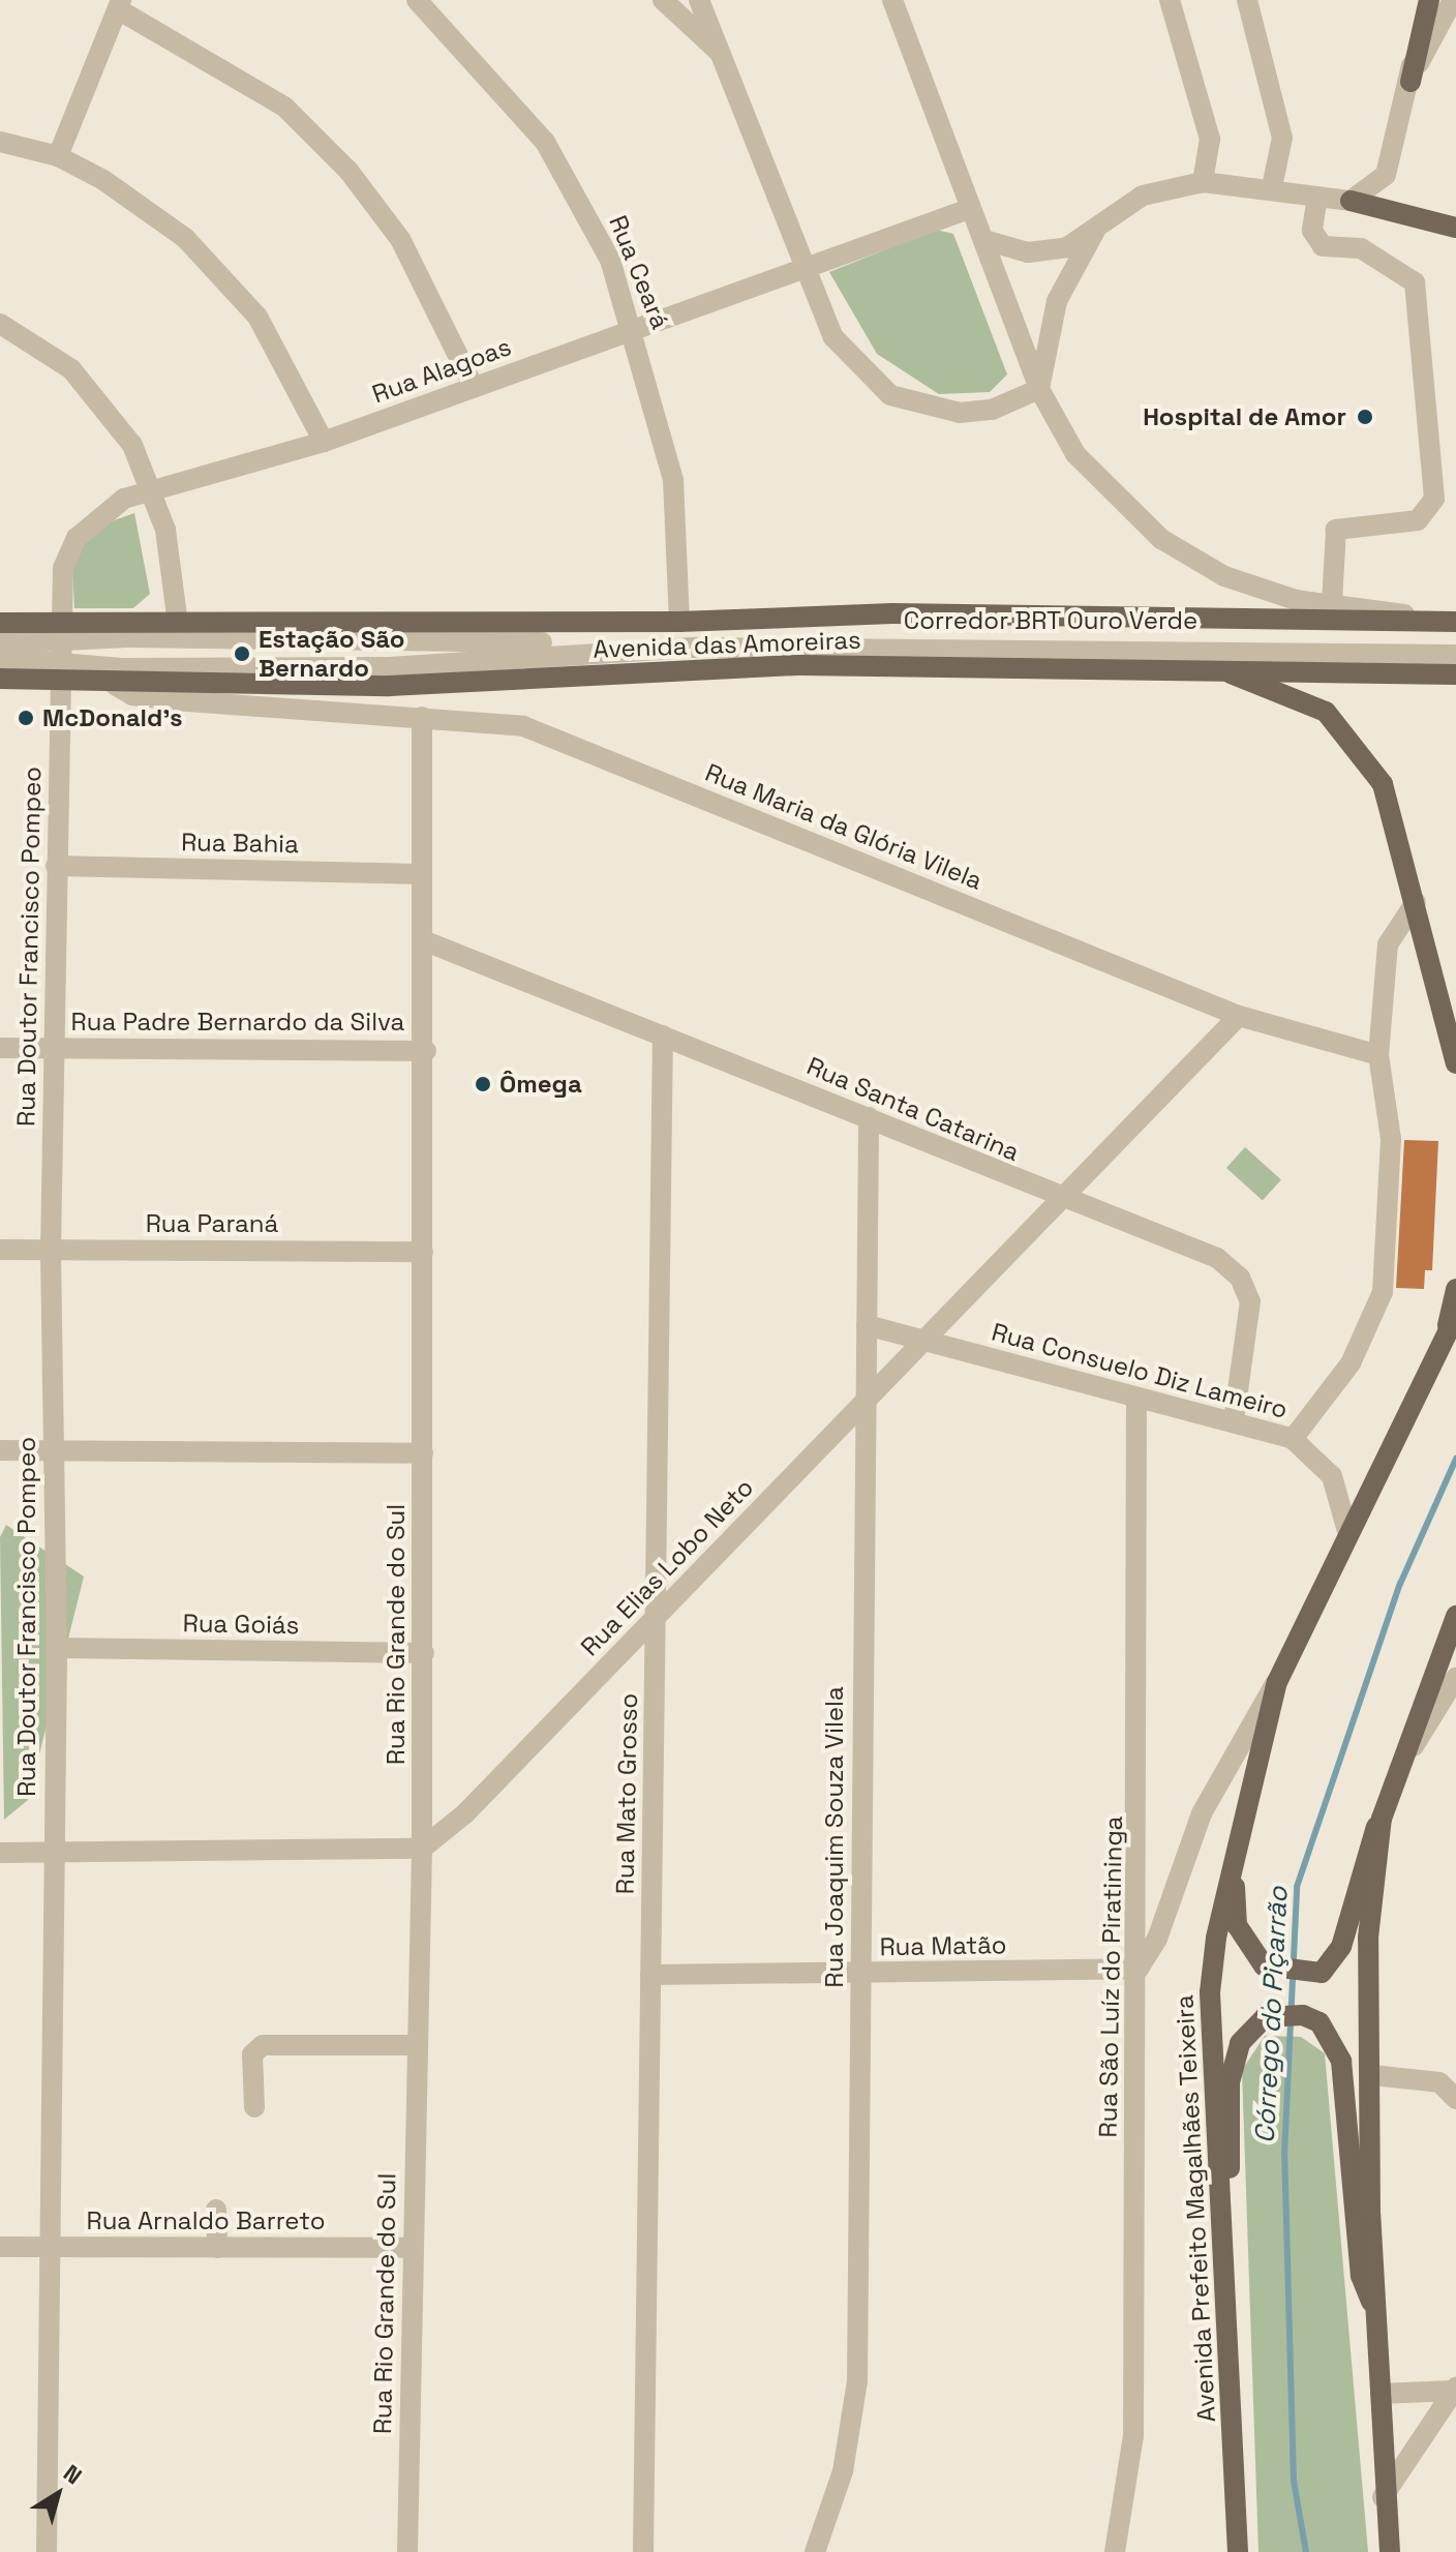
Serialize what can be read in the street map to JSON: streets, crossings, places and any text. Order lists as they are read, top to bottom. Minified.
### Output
{"streets":{"main road":["Avenida das Amoreiras","Avenida Prefeito Magalhães Teixeira"],"street":["Rua Ceará","Rua Alagoas","Corredor BRT Ouro Verde","Rua Maria da Glória Vilela","Rua Bahia","Rua Doutor Francisco Pompeo","Rua Padre Bernardo da Silva","Rua Santa Catarina","Rua Paraná","Rua Consuelo Diz Lameiro","Rua Elias Lobo Neto","Rua Goiás","Rua Rio Grande do Sul","Rua Mato Grosso","Rua Joaquim Souza Vilela","Rua Matão","Rua São Luíz do Piratininga","Rua Arnaldo Barreto"]},"crossings":[["Rua Ceará","Rua Alagoas"],["Rua Ceará","Avenida das Amoreiras"],["Rua Alagoas","Corredor BRT Ouro Verde"],["Rua Alagoas","Avenida das Amoreiras"],["Rua Alagoas","Rua Doutor Francisco Pompeo"],["Corredor BRT Ouro Verde","Avenida das Amoreiras"],["Avenida das Amoreiras","Rua Maria da Glória Vilela"],["Avenida das Amoreiras","Rua Doutor Francisco Pompeo"],["Rua Maria da Glória Vilela","Rua Elias Lobo Neto"],["Rua Maria da Glória Vilela","Rua Rio Grande do Sul"],["Rua Bahia","Rua Doutor Francisco Pompeo"],["Rua Bahia","Rua Rio Grande do Sul"],["Rua Doutor Francisco Pompeo","Rua Padre Bernardo da Silva"],["Rua Doutor Francisco Pompeo","Rua Paraná"],["Rua Doutor Francisco Pompeo","Rua Goiás"],["Rua Doutor Francisco Pompeo","Rua Arnaldo Barreto"],["Rua Padre Bernardo da Silva","Rua Rio Grande do Sul"],["Rua Santa Catarina","Rua Consuelo Diz Lameiro"],["Rua Santa Catarina","Rua Elias Lobo Neto"],["Rua Santa Catarina","Rua Rio Grande do Sul"],["Rua Santa Catarina","Rua Mato Grosso"],["Rua Santa Catarina","Rua Joaquim Souza Vilela"],["Rua Paraná","Rua Rio Grande do Sul"],["Rua Consuelo Diz Lameiro","Rua Elias Lobo Neto"],["Rua Consuelo Diz Lameiro","Rua Joaquim Souza Vilela"],["Rua Consuelo Diz Lameiro","Rua São Luíz do Piratininga"],["Rua Elias Lobo Neto","Rua Rio Grande do Sul"],["Rua Elias Lobo Neto","Rua Mato Grosso"],["Rua Elias Lobo Neto","Rua Joaquim Souza Vilela"],["Rua Goiás","Rua Rio Grande do Sul"],["Rua Rio Grande do Sul","Rua Arnaldo Barreto"],["Rua Mato Grosso","Rua Matão"],["Rua Joaquim Souza Vilela","Rua Matão"],["Rua Matão","Rua São Luíz do Piratininga"]],"water":["Córrego do Piçarrão"],"places":["Hospital de Amor","Estação São Bernardo","McDonald's","Ômega"],"north":"top right"}
